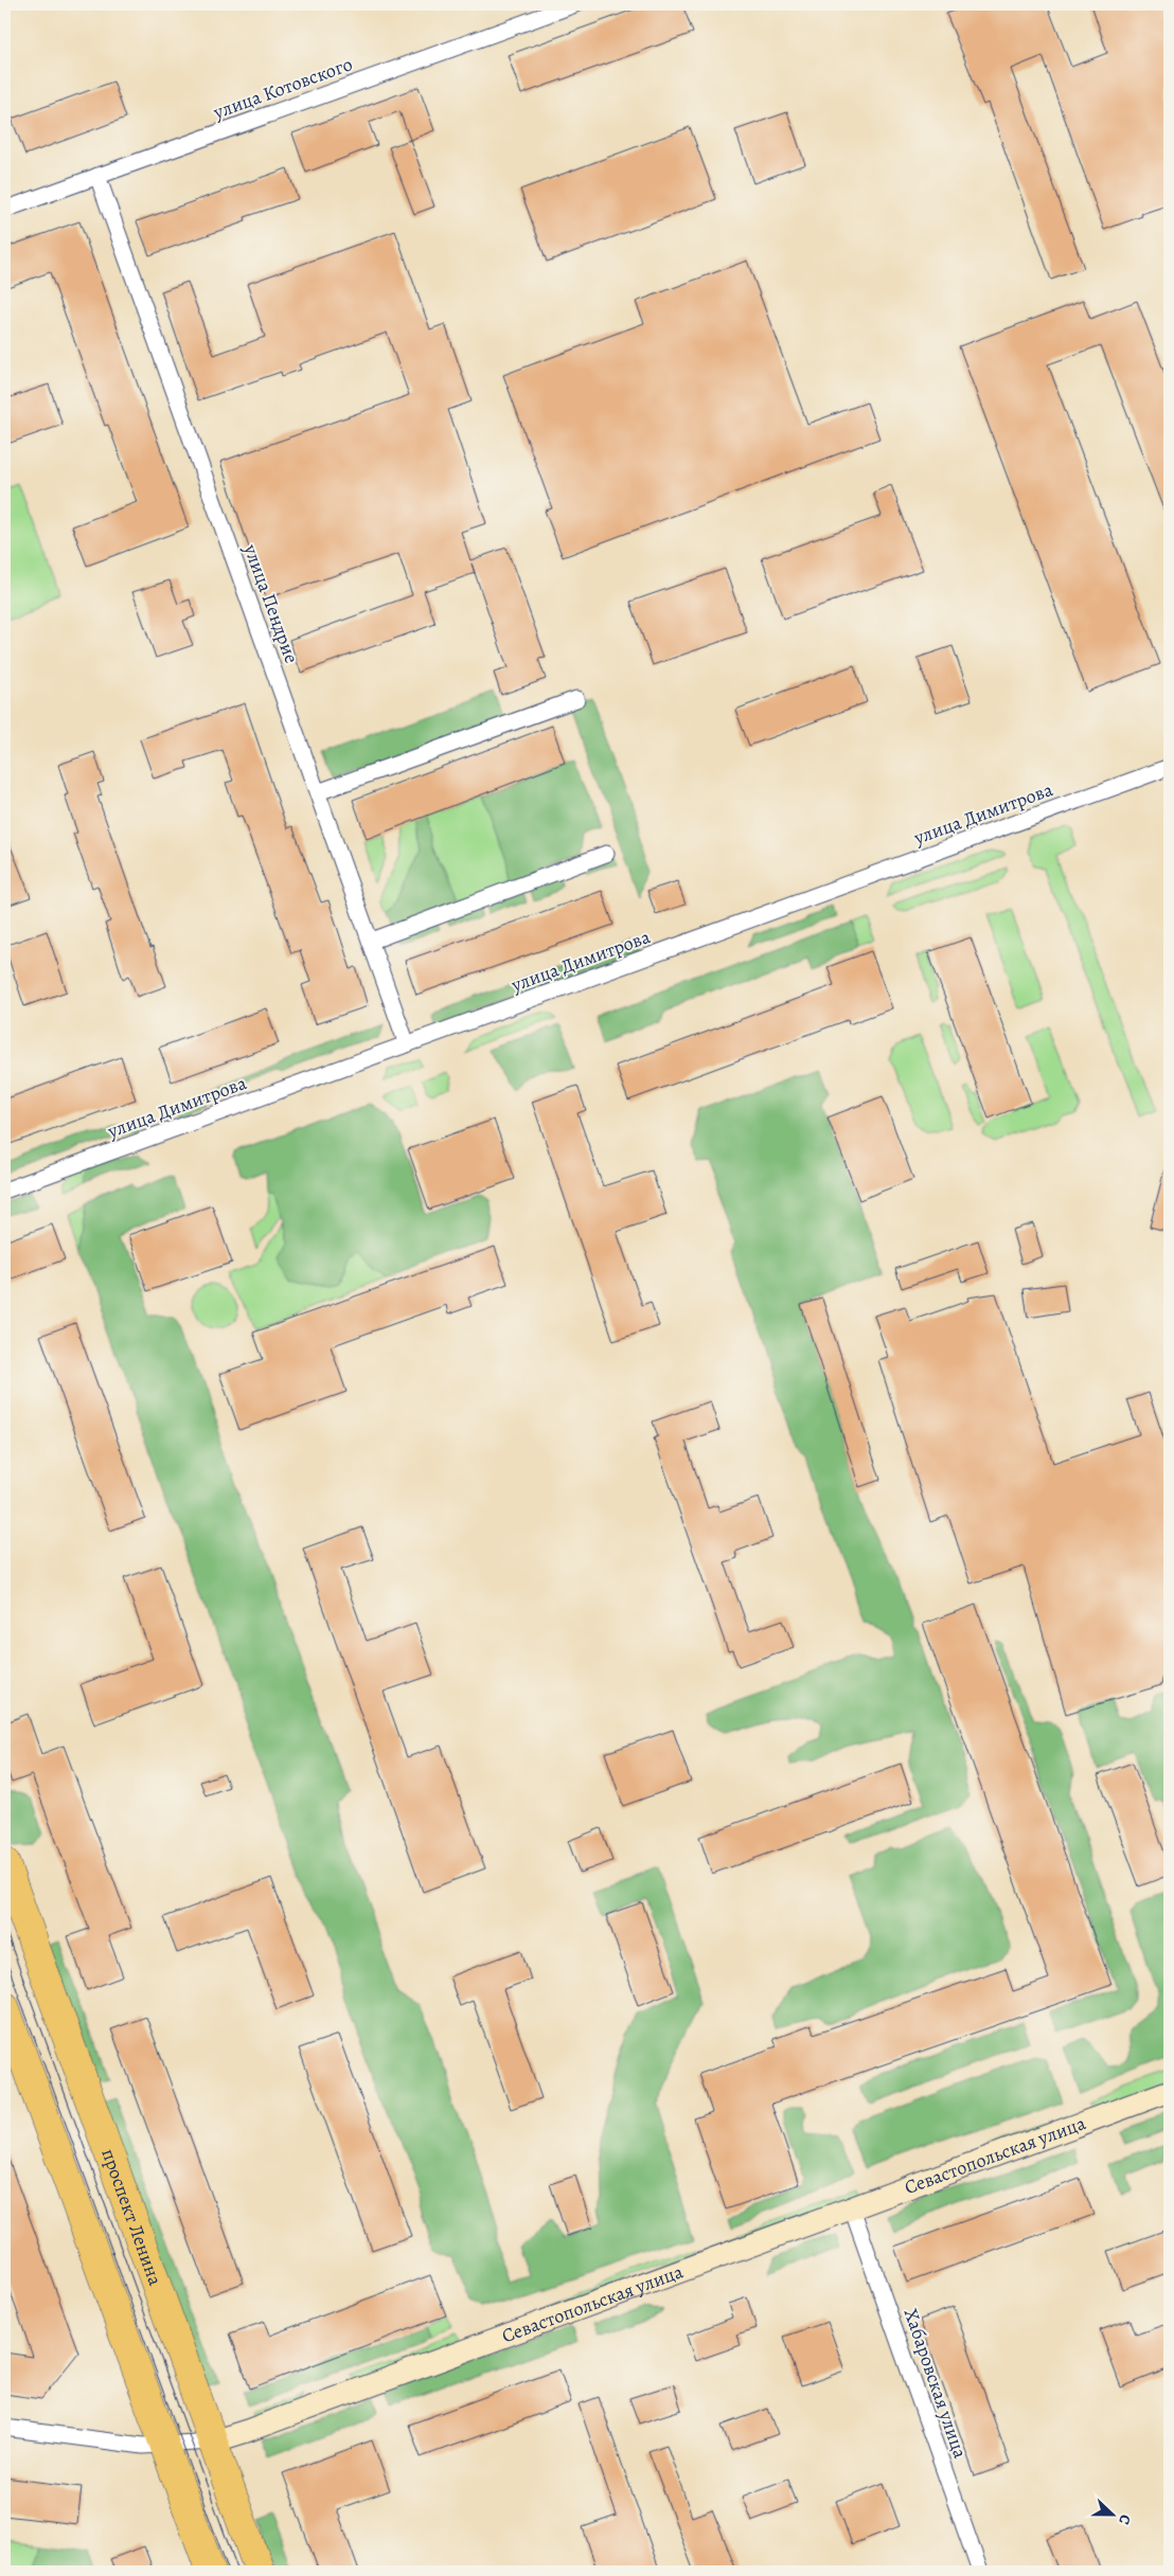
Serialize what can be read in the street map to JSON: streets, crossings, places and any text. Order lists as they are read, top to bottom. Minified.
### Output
{"streets":{"highway":["проспект Ленина"],"street":["улица Котовского","улица Пендрие","улица Димитрова","Севастопольская улица","Хабаровская улица"]},"crossings":[["улица Котовского","улица Пендрие"],["улица Пендрие","улица Димитрова"],["Севастопольская улица","проспект Ленина"],["Севастопольская улица","Хабаровская улица"]],"north":"right"}
